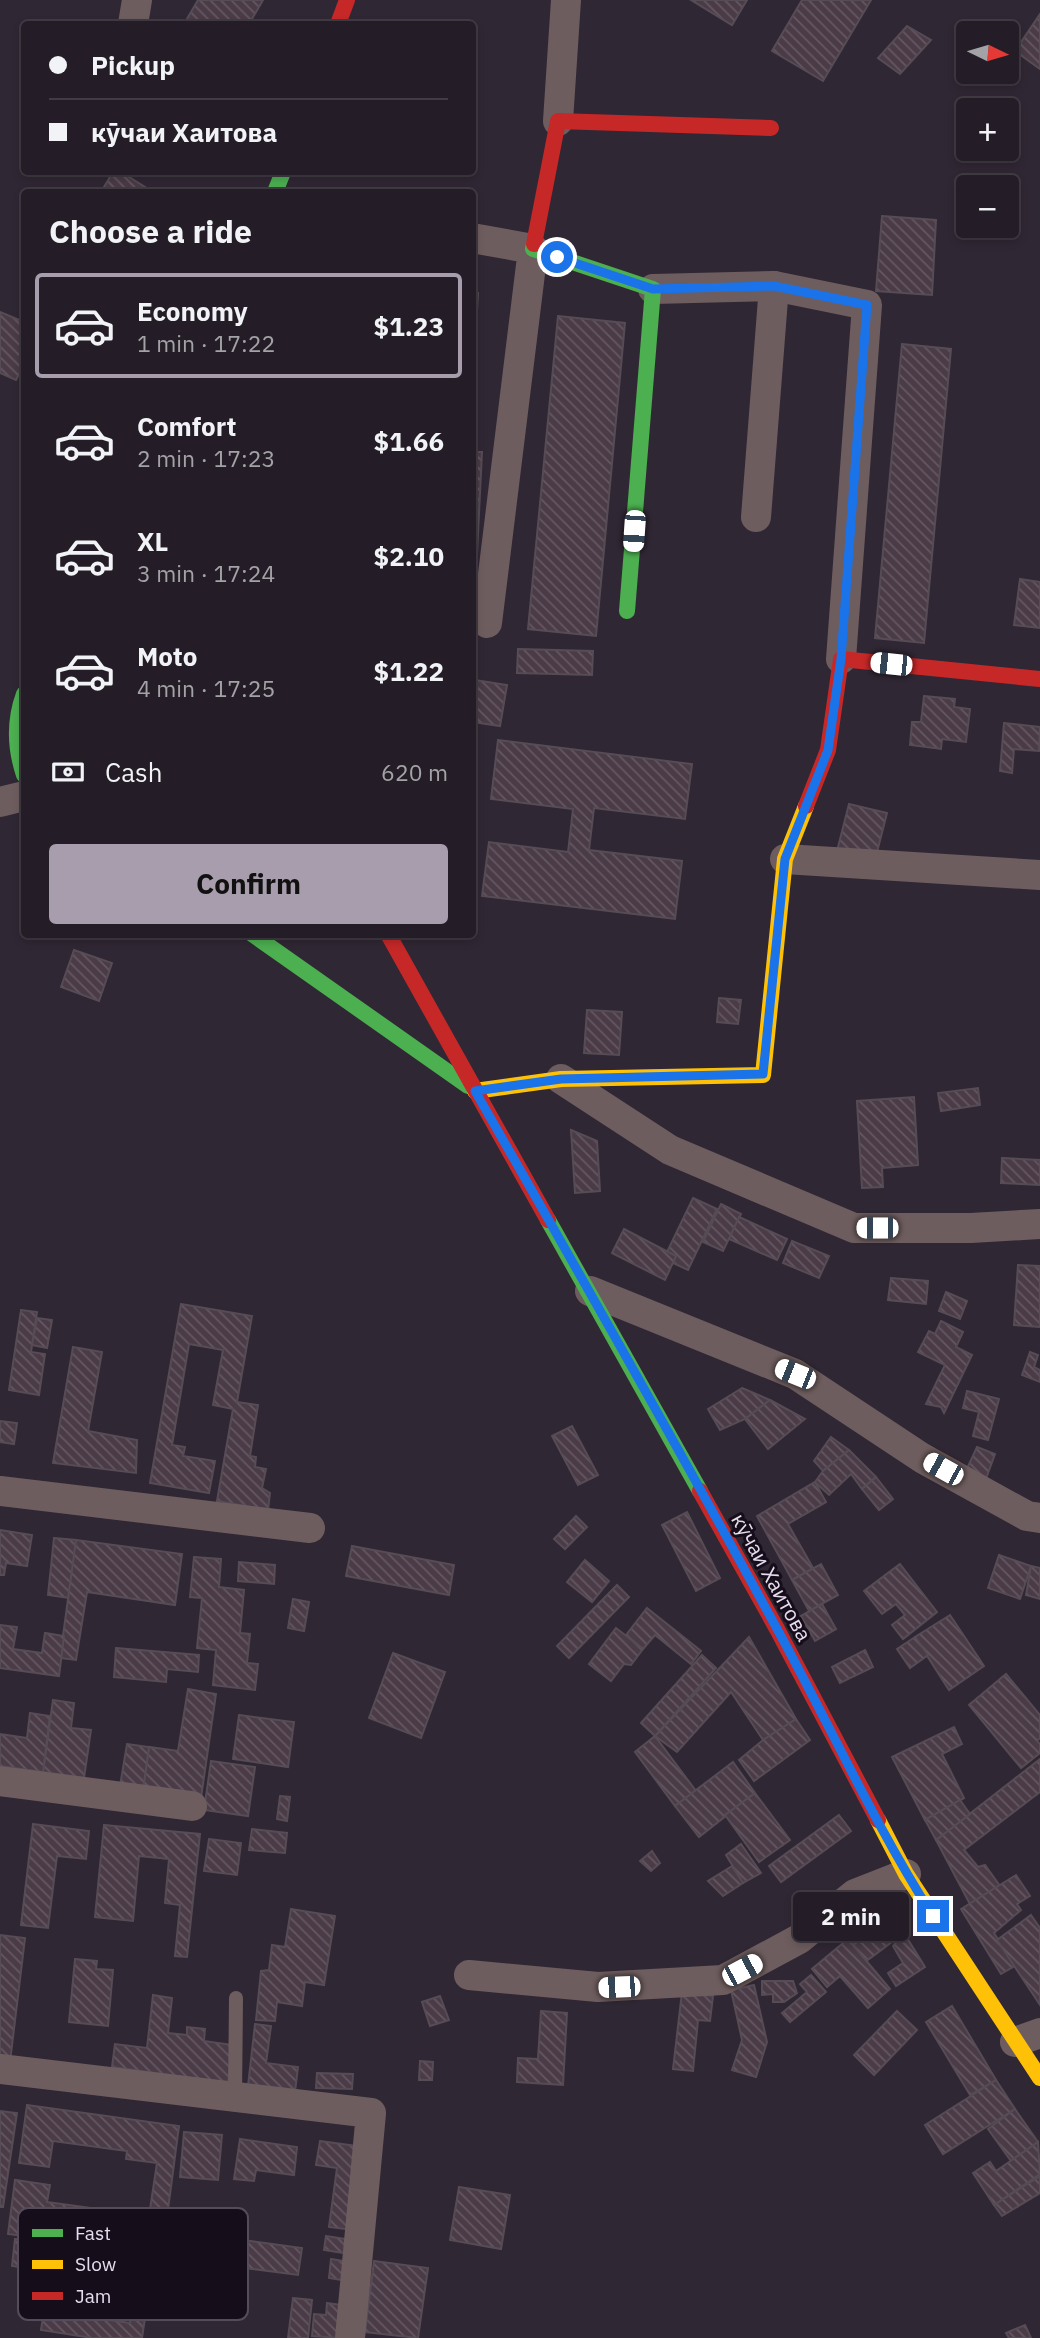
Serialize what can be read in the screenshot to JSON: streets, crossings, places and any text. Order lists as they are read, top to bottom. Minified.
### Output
{"streets":{"main road":["кӯчаи Хаитова"]},"legend":["Fast","Slow","Jam"],"north":"right","page":{"map_buttons":["+","−"],"banner":["Pickup","кӯчаи Хаитова"],"heading":"Choose a ride","list":[{"name":"Economy","note":"1 min · 17:22","value":"$1.23"},{"name":"Comfort","note":"2 min · 17:23","value":"$1.66"},{"name":"XL","note":"3 min · 17:24","value":"$2.10"},{"name":"Moto","note":"4 min · 17:25","value":"$1.22"}],"pay":["Cash","620 m"],"buttons":"Confirm","bubble":"2 min"}}
